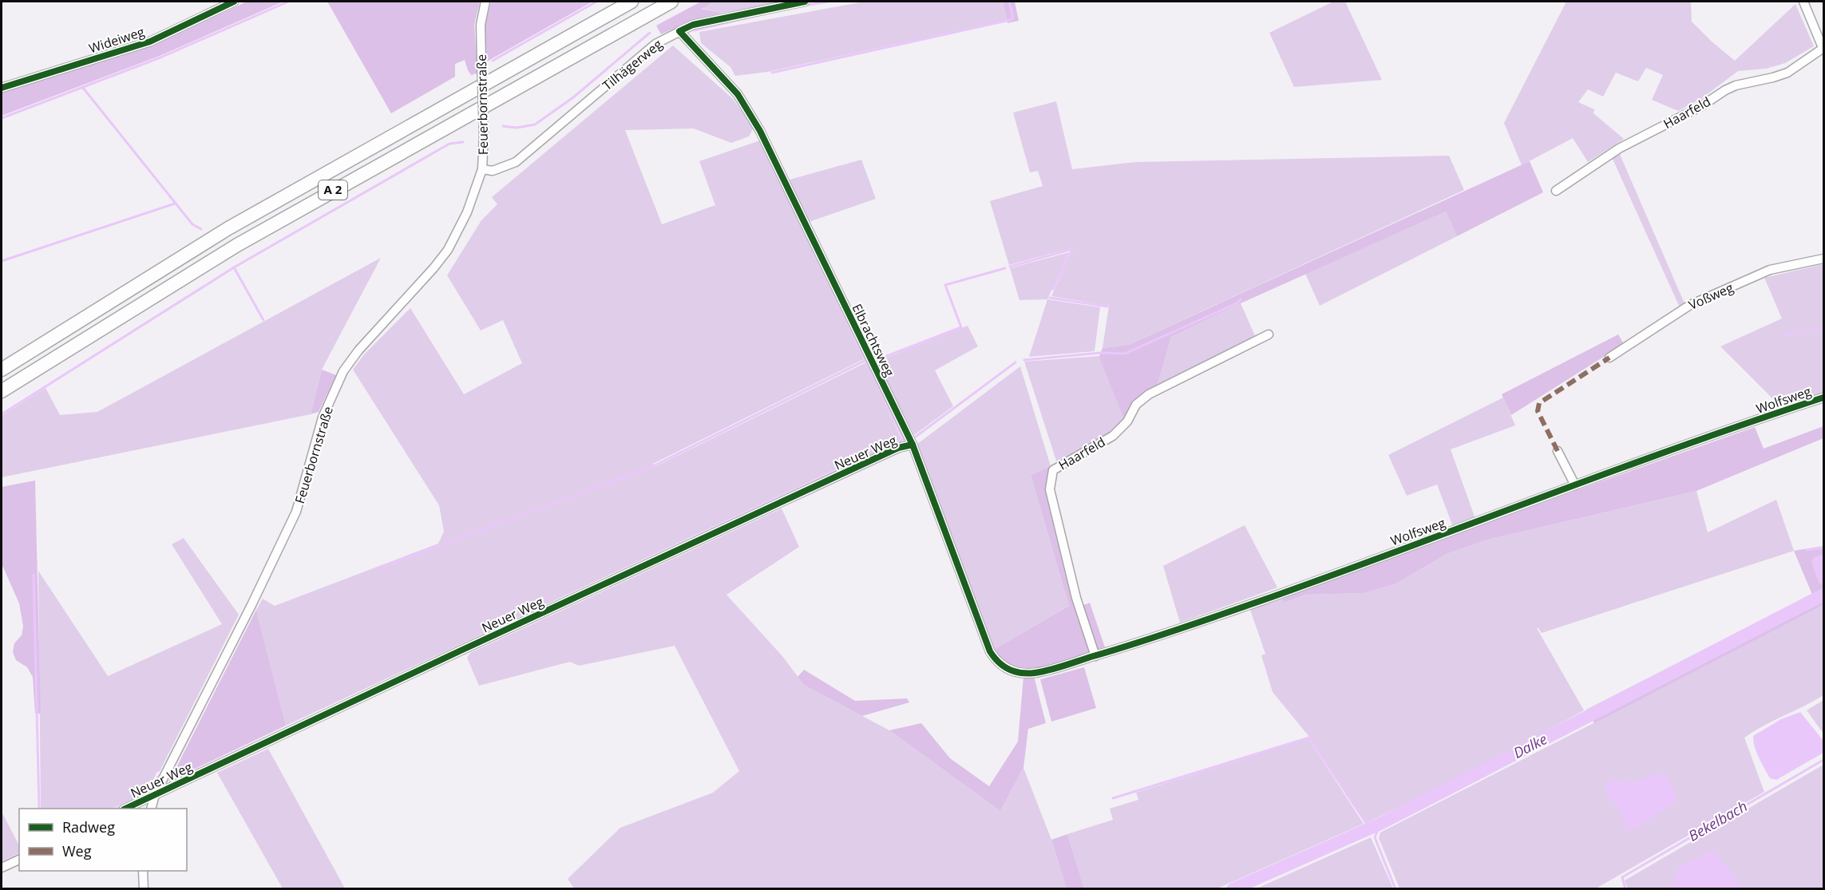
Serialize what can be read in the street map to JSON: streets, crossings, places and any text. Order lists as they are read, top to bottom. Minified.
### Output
{"streets":{"highway":["A 2"],"street":["Wideiweg","Tilhägerweg","Feuerbornstraße","Haarfeld","Voßweg","Elbrachtsweg","Wolfsweg","Neuer Weg"]},"crossings":[["Tilhägerweg","Feuerbornstraße"],["Tilhägerweg","Elbrachtsweg"],["Feuerbornstraße","Neuer Weg"],["Haarfeld","Wolfsweg"],["Elbrachtsweg","Wolfsweg"],["Elbrachtsweg","Neuer Weg"]],"water":["Dalke","Bekelbach"],"legend":["Radweg","Weg"]}
